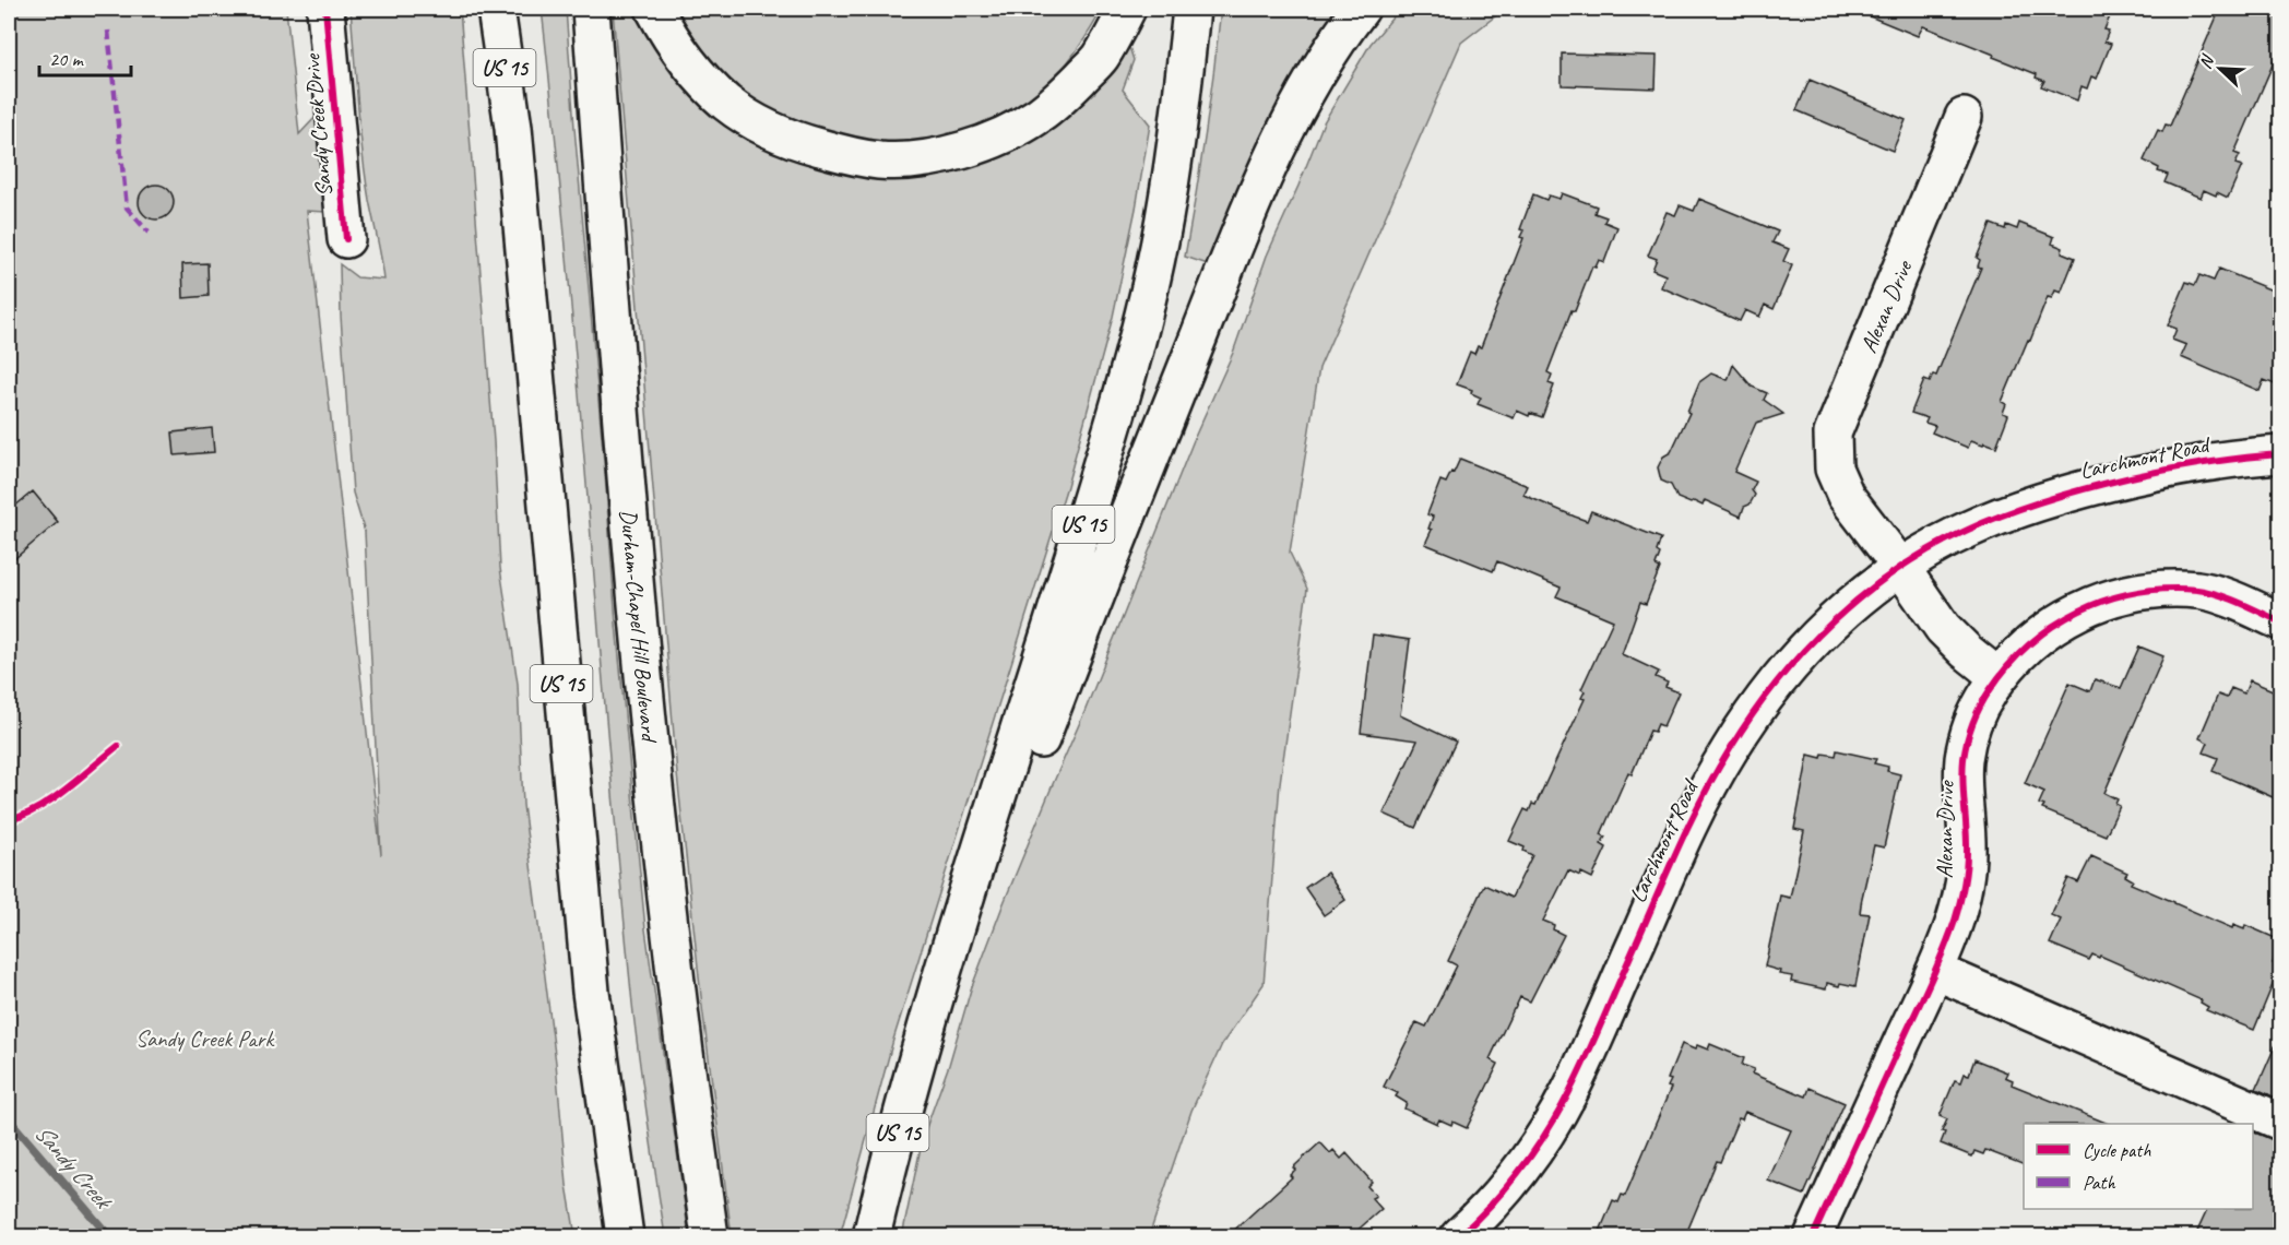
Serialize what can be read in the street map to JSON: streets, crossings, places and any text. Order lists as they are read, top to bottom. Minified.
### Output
{"streets":{"main road":["US 15","Sandy Creek Drive","Alexan Drive","Larchmont Road","Durham-Chapel Hill Boulevard"]},"crossings":[["Alexan Drive","Larchmont Road"]],"water":["Sandy Creek"],"parks":["Sandy Creek Park"],"legend":["Cycle path","Path"],"scale_bar":"20 m","north":"top left"}
